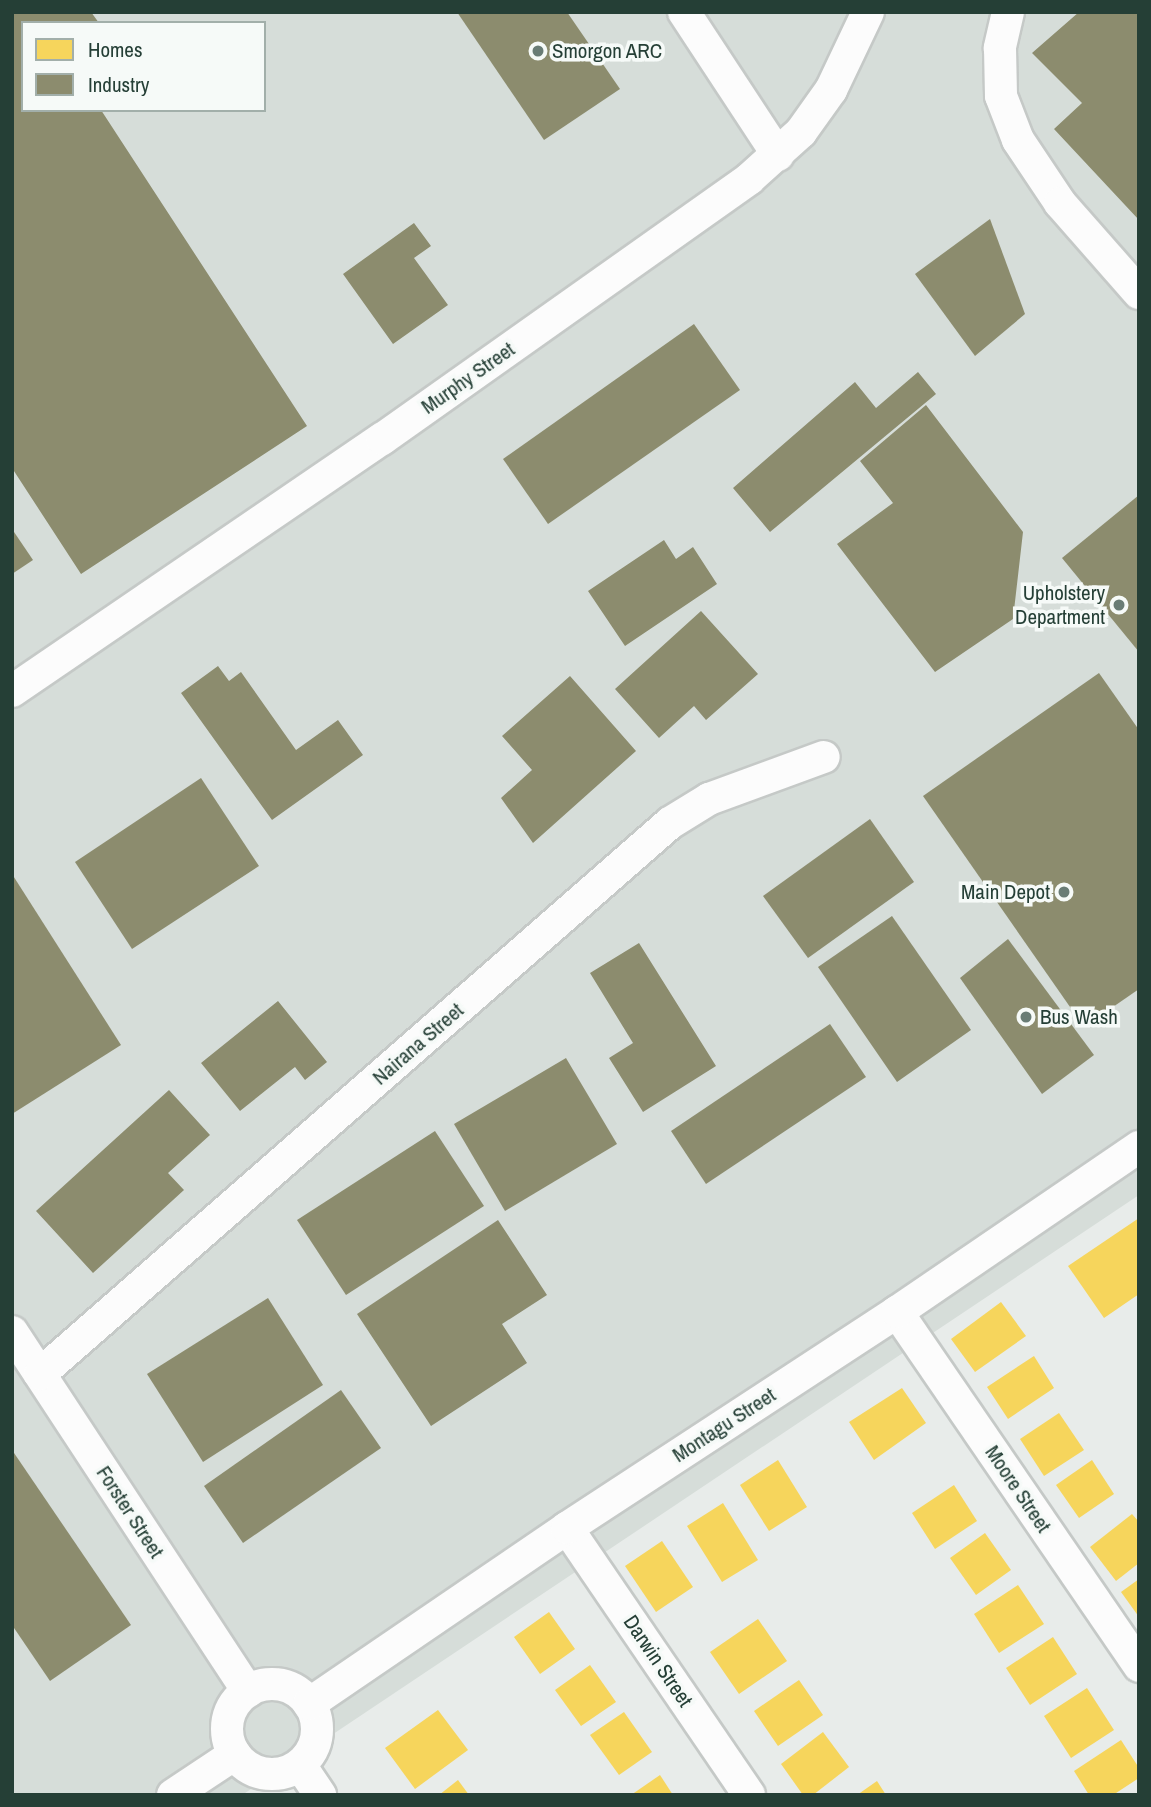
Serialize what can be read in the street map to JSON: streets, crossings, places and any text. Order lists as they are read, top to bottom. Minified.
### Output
{"streets":{"street":["Murphy Street","Nairana Street","Montagu Street","Moore Street","Forster Street","Darwin Street"]},"crossings":[["Nairana Street","Forster Street"],["Montagu Street","Moore Street"],["Montagu Street","Forster Street"],["Montagu Street","Darwin Street"]],"places":["Smorgon ARC","Upholstery Department","Main Depot","Bus Wash"],"legend":["Homes","Industry"]}
